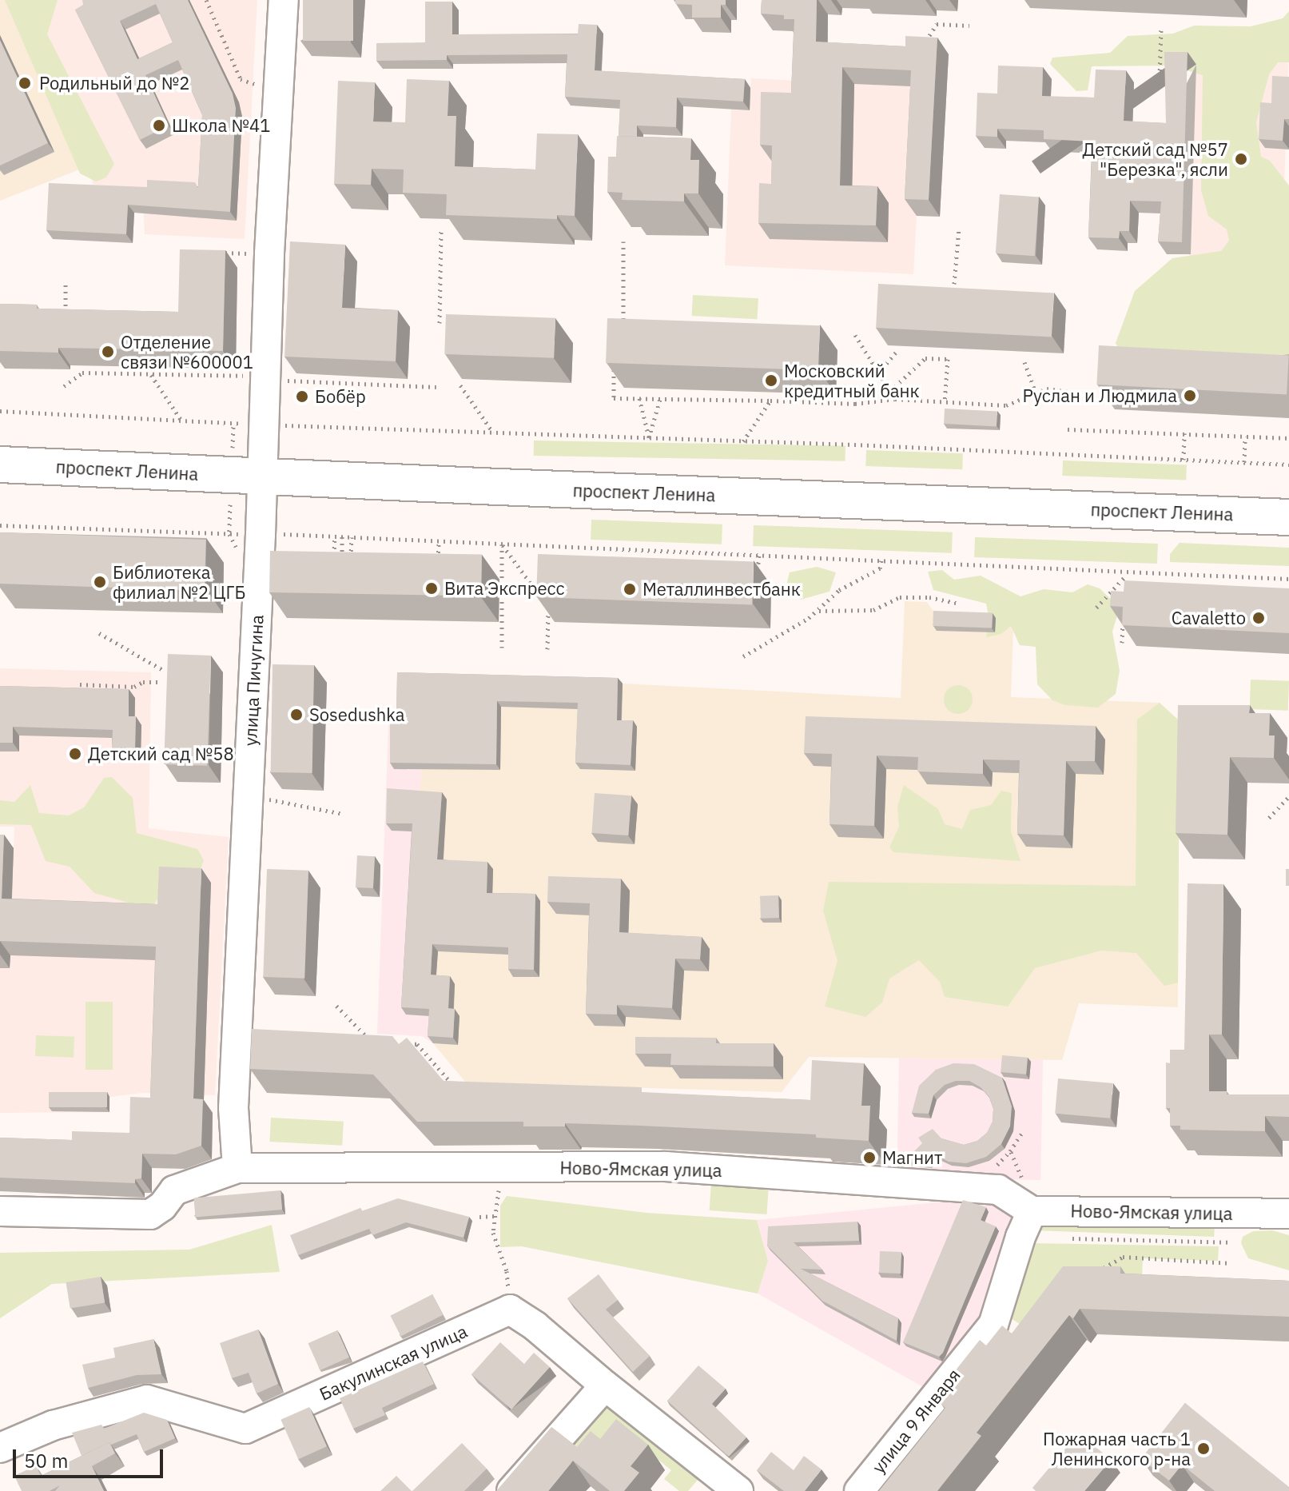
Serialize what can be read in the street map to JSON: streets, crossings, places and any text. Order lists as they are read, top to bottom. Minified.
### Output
{"streets":{"main road":["проспект Ленина"],"street":["улица Пичугина","Ново-Ямская улица","Бакулинская улица","улица 9 Января"]},"crossings":[["проспект Ленина","улица Пичугина"],["улица Пичугина","Ново-Ямская улица"],["Ново-Ямская улица","улица 9 Января"]],"places":["Родильный до №2","Школа №41","Детский сад №57 \"Березка\", ясли","Отделение связи №600001","Московский кредитный банк","Руслан и Людмила","Бобёр","Библиотека филиал №2 ЦГБ","Вита Экспресс","Металлинвестбанк","Cavaletto","Sosedushka","Детский сад №58","Магнит","Пожарная часть 1 Ленинского р-на"],"scale_bar":"50 m"}
